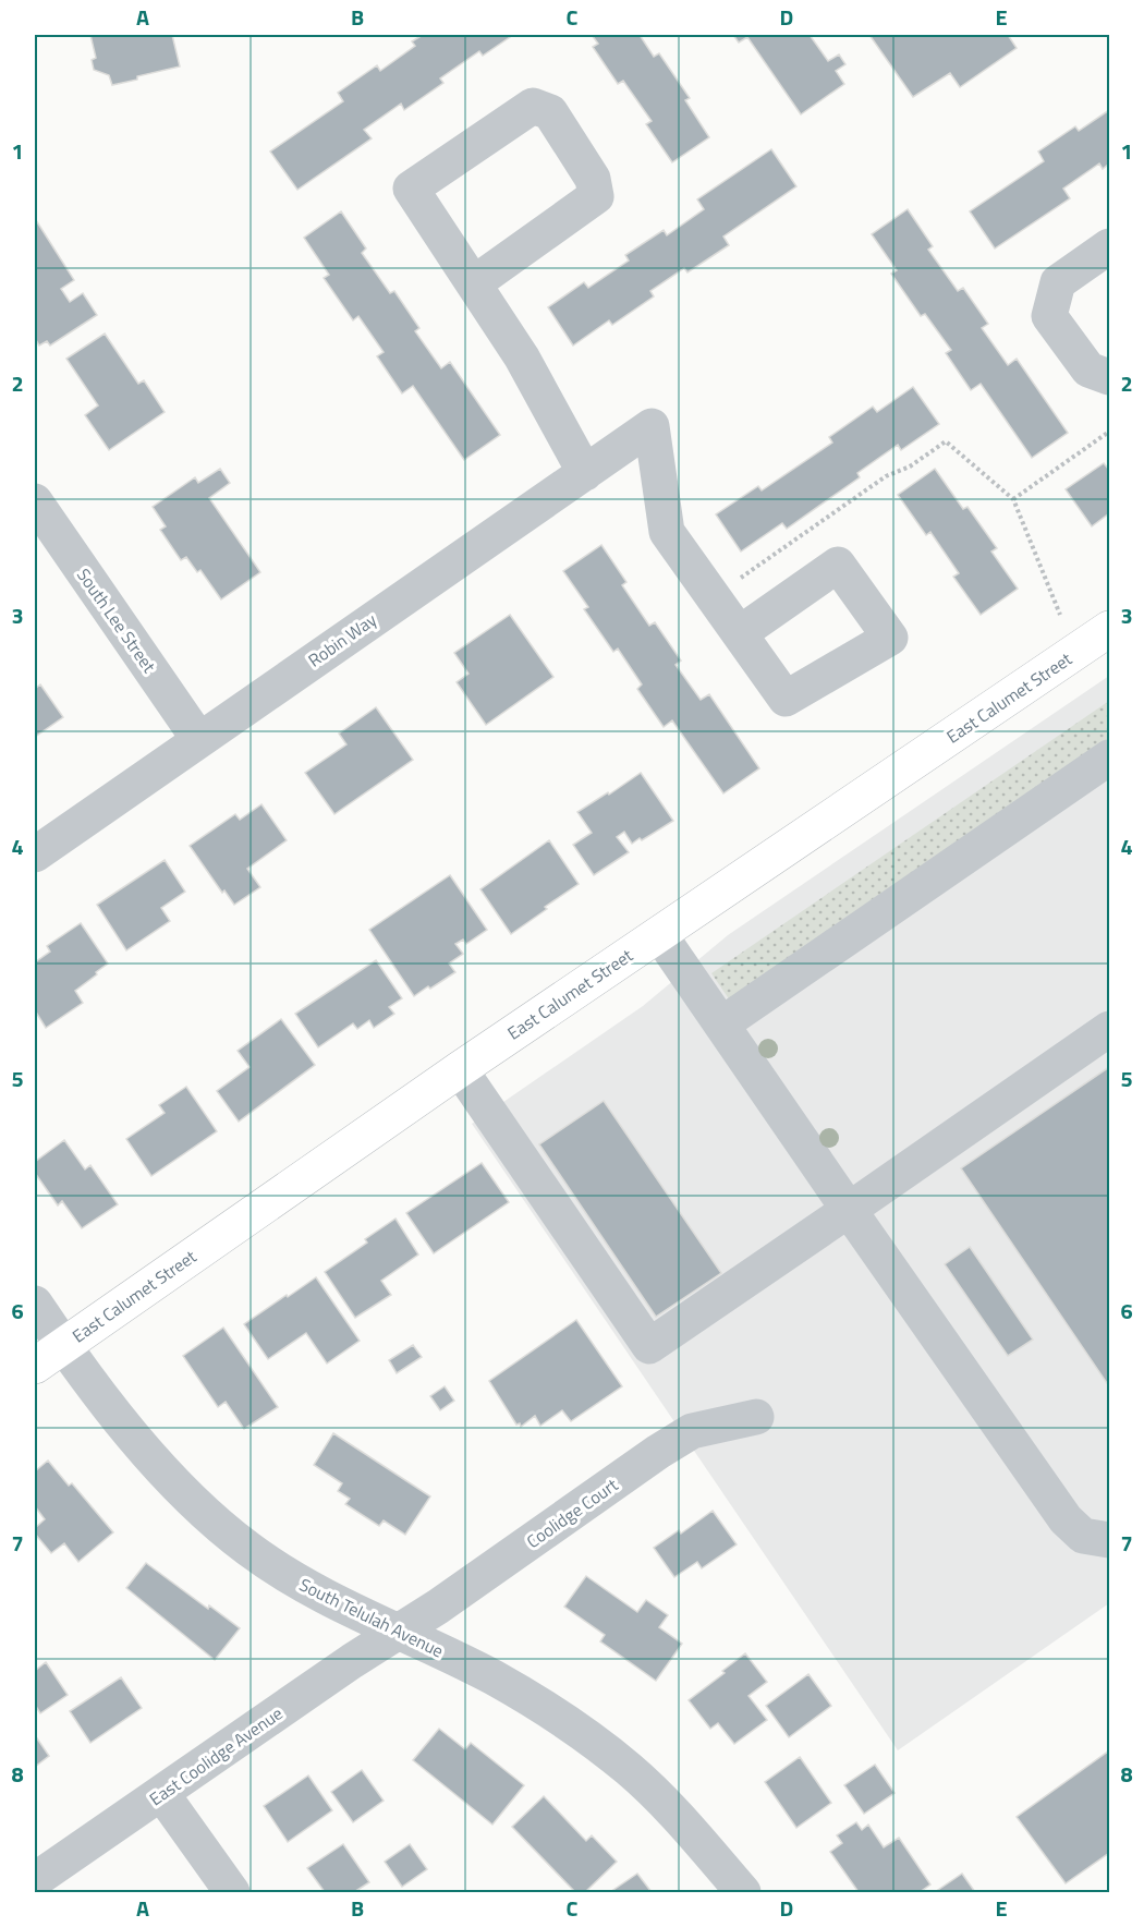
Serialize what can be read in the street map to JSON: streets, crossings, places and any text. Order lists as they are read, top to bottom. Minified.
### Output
{"streets":{"main road":["East Calumet Street"],"street":["South Lee Street","Robin Way","Coolidge Court","South Telulah Avenue","East Coolidge Avenue"]},"crossings":[["South Lee Street","Robin Way"],["East Calumet Street","South Telulah Avenue"],["Coolidge Court","South Telulah Avenue"],["Coolidge Court","East Coolidge Avenue"],["South Telulah Avenue","East Coolidge Avenue"]],"grid":{"columns":["A","B","C","D","E"],"rows":["1","2","3","4","5","6","7","8"]}}
